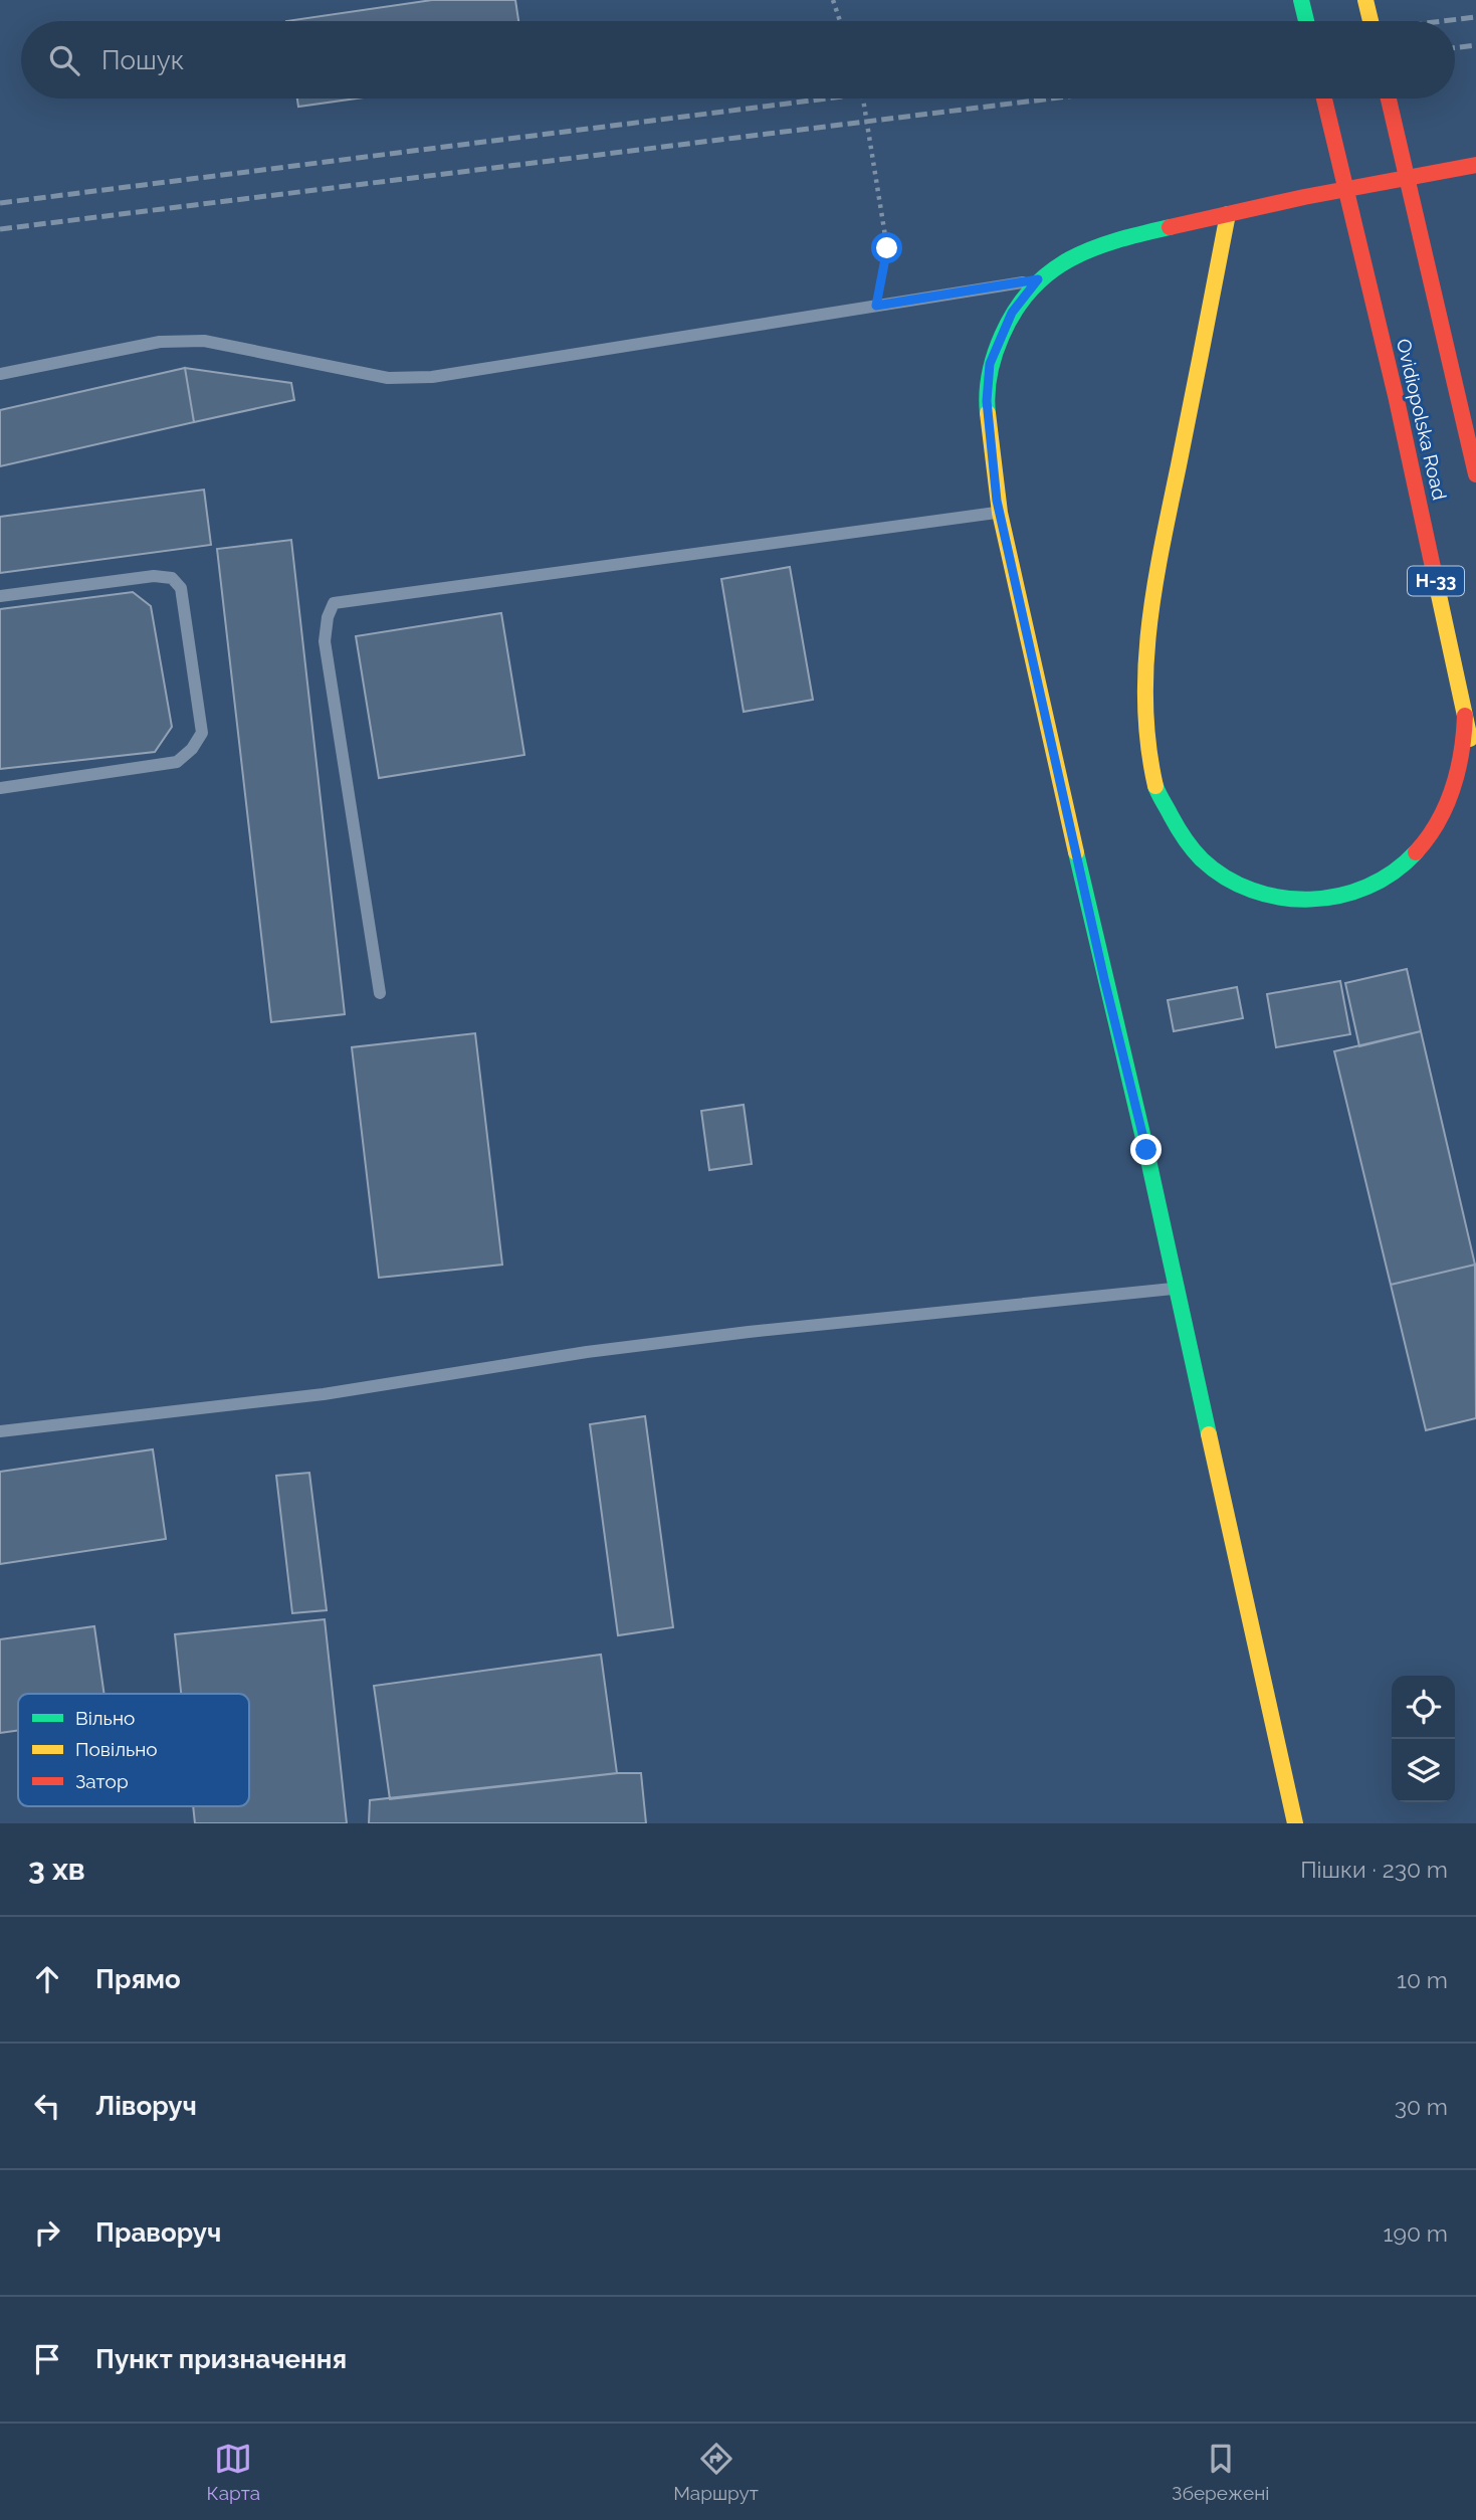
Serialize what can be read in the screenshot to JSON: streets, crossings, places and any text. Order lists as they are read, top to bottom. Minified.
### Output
{"streets":{"main road":["Ovidiopolska Road","Н-33"]},"legend":["Вільно","Повільно","Затор"],"page":{"search":"Пошук","heading":["3 хв","Пішки · 230 m"],"list":[["Прямо","10 m"],["Ліворуч","30 m"],["Праворуч","190 m"],"Пункт призначення"],"nav":["Карта","Маршрут","Збережені"]}}
